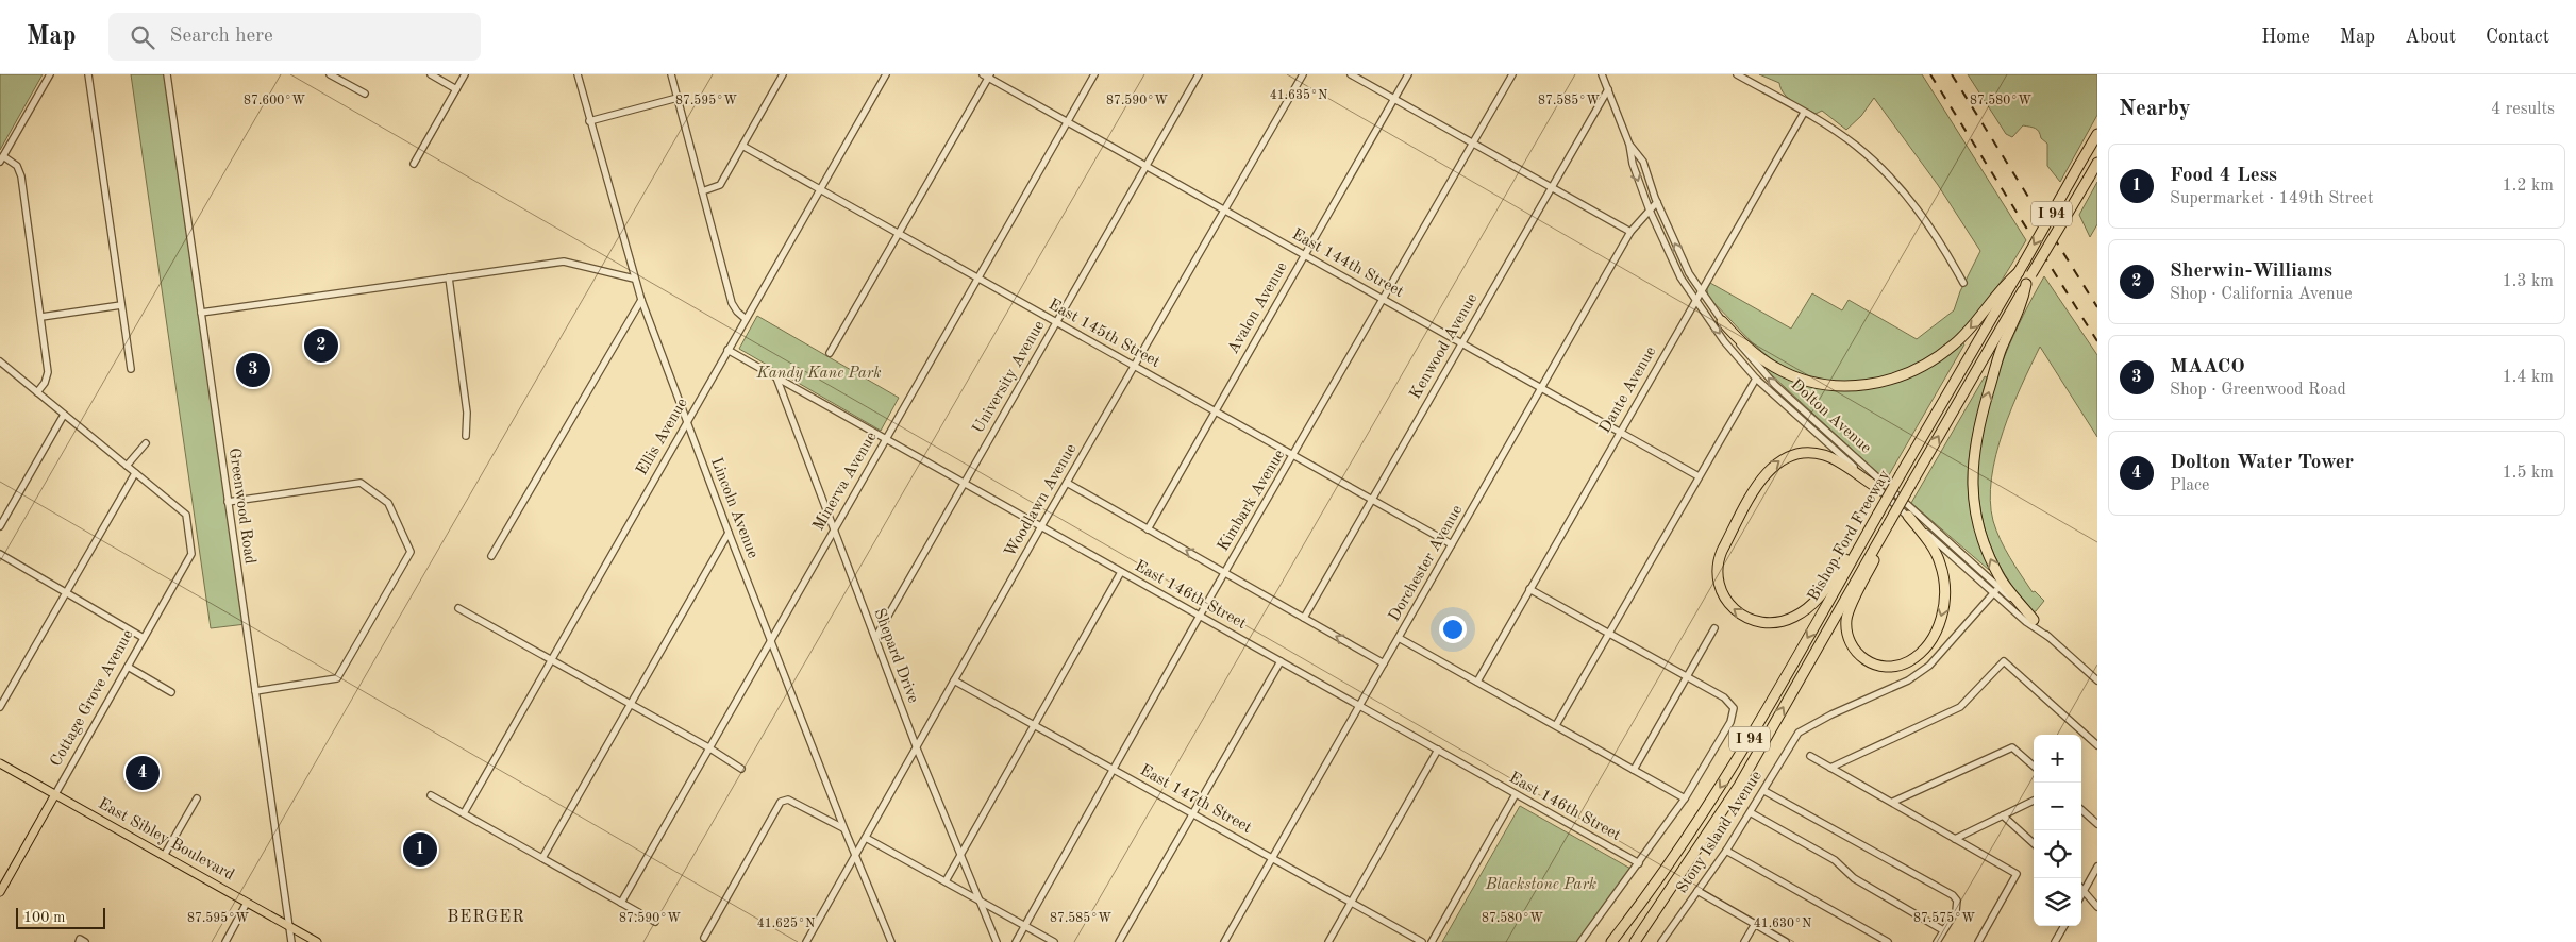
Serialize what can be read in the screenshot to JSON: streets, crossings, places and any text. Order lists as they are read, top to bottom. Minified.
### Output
{"streets":{"highway":["I 94","Bishop Ford Freeway"],"main road":["Cottage Grove Avenue","East Sibley Boulevard"],"street":["East 144th Street","Avalon Avenue","East 145th Street","Kenwood Avenue","University Avenue","Dante Avenue","Dolton Avenue","Ellis Avenue","Minerva Avenue","Woodlawn Avenue","Kimbark Avenue","Greenwood Road","Lincoln Avenue","Dorchester Avenue","East 146th Street","Shepard Drive","East 147th Street","Stony Island Avenue"]},"crossings":[["East 144th Street","Avalon Avenue"],["East 144th Street","Kenwood Avenue"],["East 144th Street","University Avenue"],["East 144th Street","Dante Avenue"],["East 144th Street","Minerva Avenue"],["East 144th Street","Woodlawn Avenue"],["East 144th Street","Kimbark Avenue"],["East 144th Street","Dorchester Avenue"],["Avalon Avenue","East 145th Street"],["East 145th Street","Kenwood Avenue"],["East 145th Street","University Avenue"],["East 145th Street","Ellis Avenue"],["East 145th Street","Minerva Avenue"],["East 145th Street","Woodlawn Avenue"],["East 145th Street","Kimbark Avenue"],["East 145th Street","Dorchester Avenue"],["University Avenue","East 146th Street"],["University Avenue","Shepard Drive"],["Dante Avenue","Dolton Avenue"],["Dolton Avenue","Dorchester Avenue"],["Dolton Avenue","Stony Island Avenue"],["Ellis Avenue","Lincoln Avenue"],["Ellis Avenue","East 146th Street"],["Minerva Avenue","Lincoln Avenue"],["Minerva Avenue","East 146th Street"],["Minerva Avenue","Shepard Drive"],["Woodlawn Avenue","Lincoln Avenue"],["Woodlawn Avenue","East 146th Street"],["Woodlawn Avenue","Shepard Drive"],["Woodlawn Avenue","East 147th Street"],["Kimbark Avenue","East 146th Street"],["Kimbark Avenue","East 147th Street"],["Greenwood Road","East Sibley Boulevard"],["Dorchester Avenue","East 146th Street"],["Dorchester Avenue","East 147th Street"],["East 146th Street","Shepard Drive"],["Cottage Grove Avenue","East Sibley Boulevard"]],"districts":["BERGER"],"parks":["Kandy Kane Park","Blackstone Park"],"scale_bar":"100 m","page":{"header":"Map","search":"Search here","nav":["Home","Map","About","Contact"],"heading":["Nearby","4 results"],"list":[{"mark":"1","name":"Food 4 Less","note":"Supermarket · 149th Street","value":"1.2 km"},{"mark":"2","name":"Sherwin-Williams","note":"Shop · California Avenue","value":"1.3 km"},{"mark":"3","name":"MAACO","note":"Shop · Greenwood Road","value":"1.4 km"},{"mark":"4","name":"Dolton Water Tower","note":"Place","value":"1.5 km"}],"pins":["2","3","4","1"],"map_buttons":["+","−"],"scale":"100 m"},"coordinates":["41.635°N","87.585°W","87.600°W","87.595°W","87.590°W","87.580°W","87.575°W","41.625°N","41.630°N"]}
